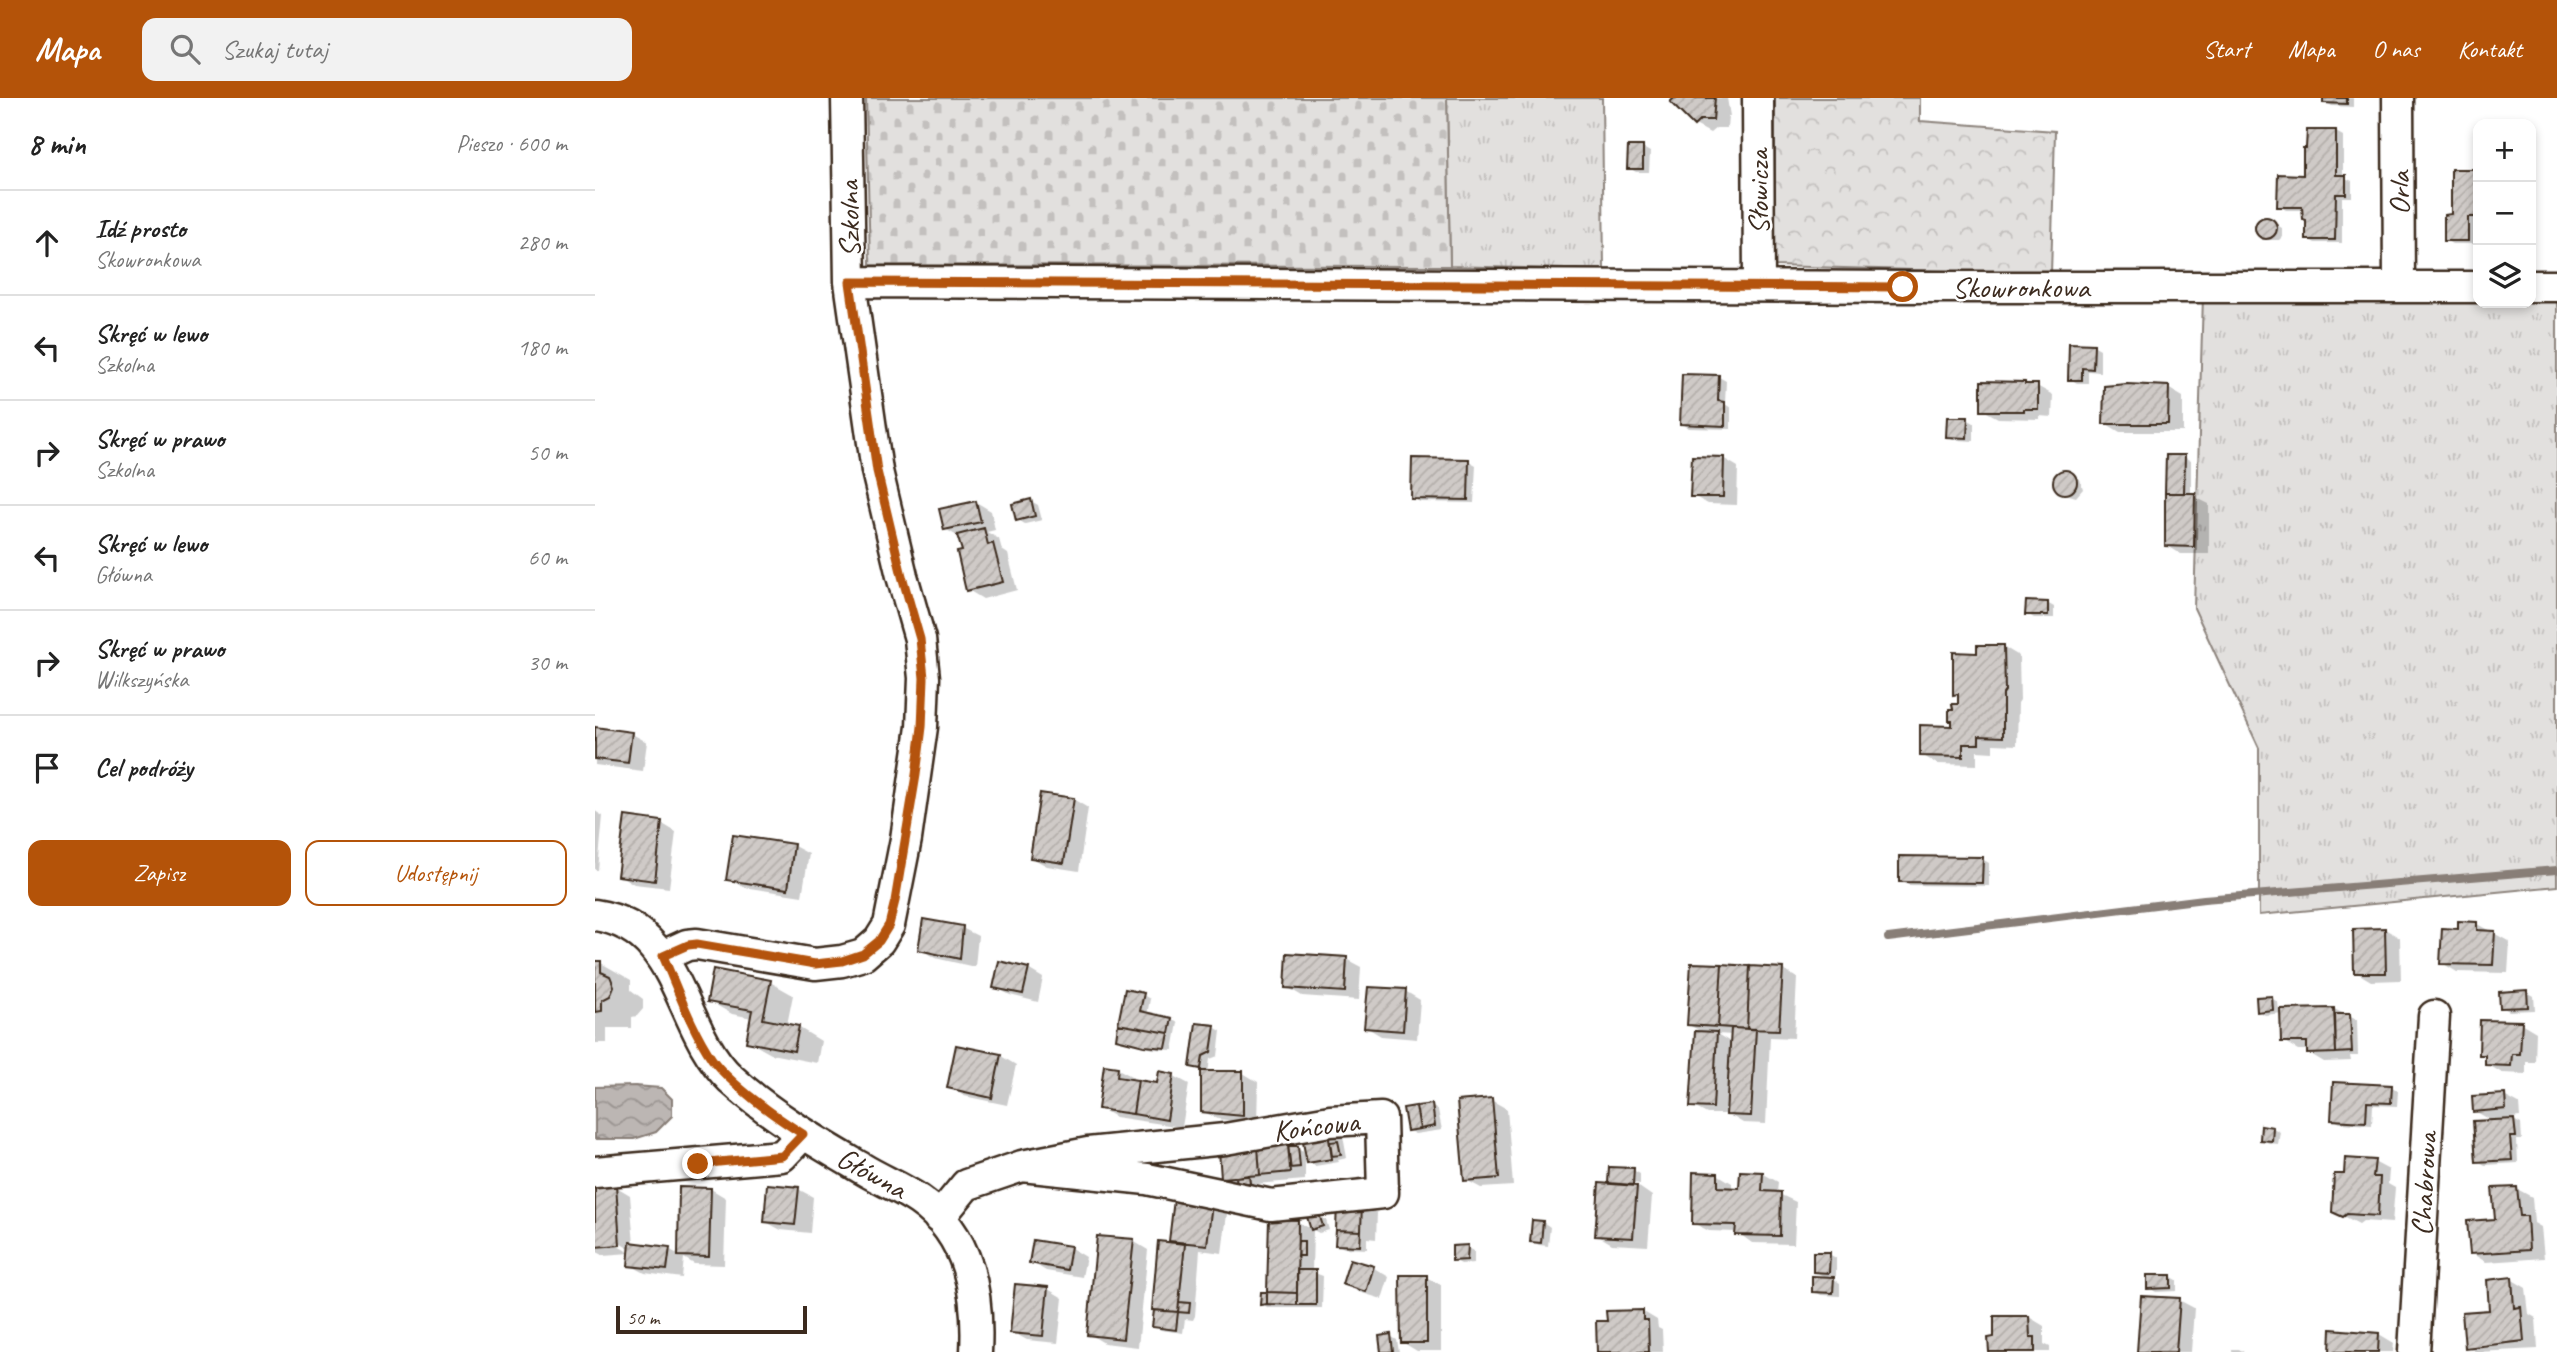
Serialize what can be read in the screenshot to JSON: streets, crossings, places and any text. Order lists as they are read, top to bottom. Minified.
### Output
{"streets":{"street":["Słowicza","Orla","Szkolna","Skowronkowa","Końcowa","Główna","Chabrowa"]},"crossings":[["Słowicza","Skowronkowa"],["Orla","Skowronkowa"],["Szkolna","Skowronkowa"],["Szkolna","Główna"],["Końcowa","Główna"]],"scale_bar":"50 m","page":{"header":"Mapa","search":"Szukaj tutaj","nav":["Start","Mapa","O nas","Kontakt"],"heading":["8 min","Pieszo · 600 m"],"map_buttons":["+","−"],"list":[["Idź prosto","Skowronkowa","280 m"],["Skręć w lewo","Szkolna","180 m"],["Skręć w prawo","Szkolna","50 m"],["Skręć w lewo","Główna","60 m"],["Skręć w prawo","Wilkszyńska","30 m"],"Cel podróży"],"buttons":["Zapisz","Udostępnij"],"scale":"50 m"}}
